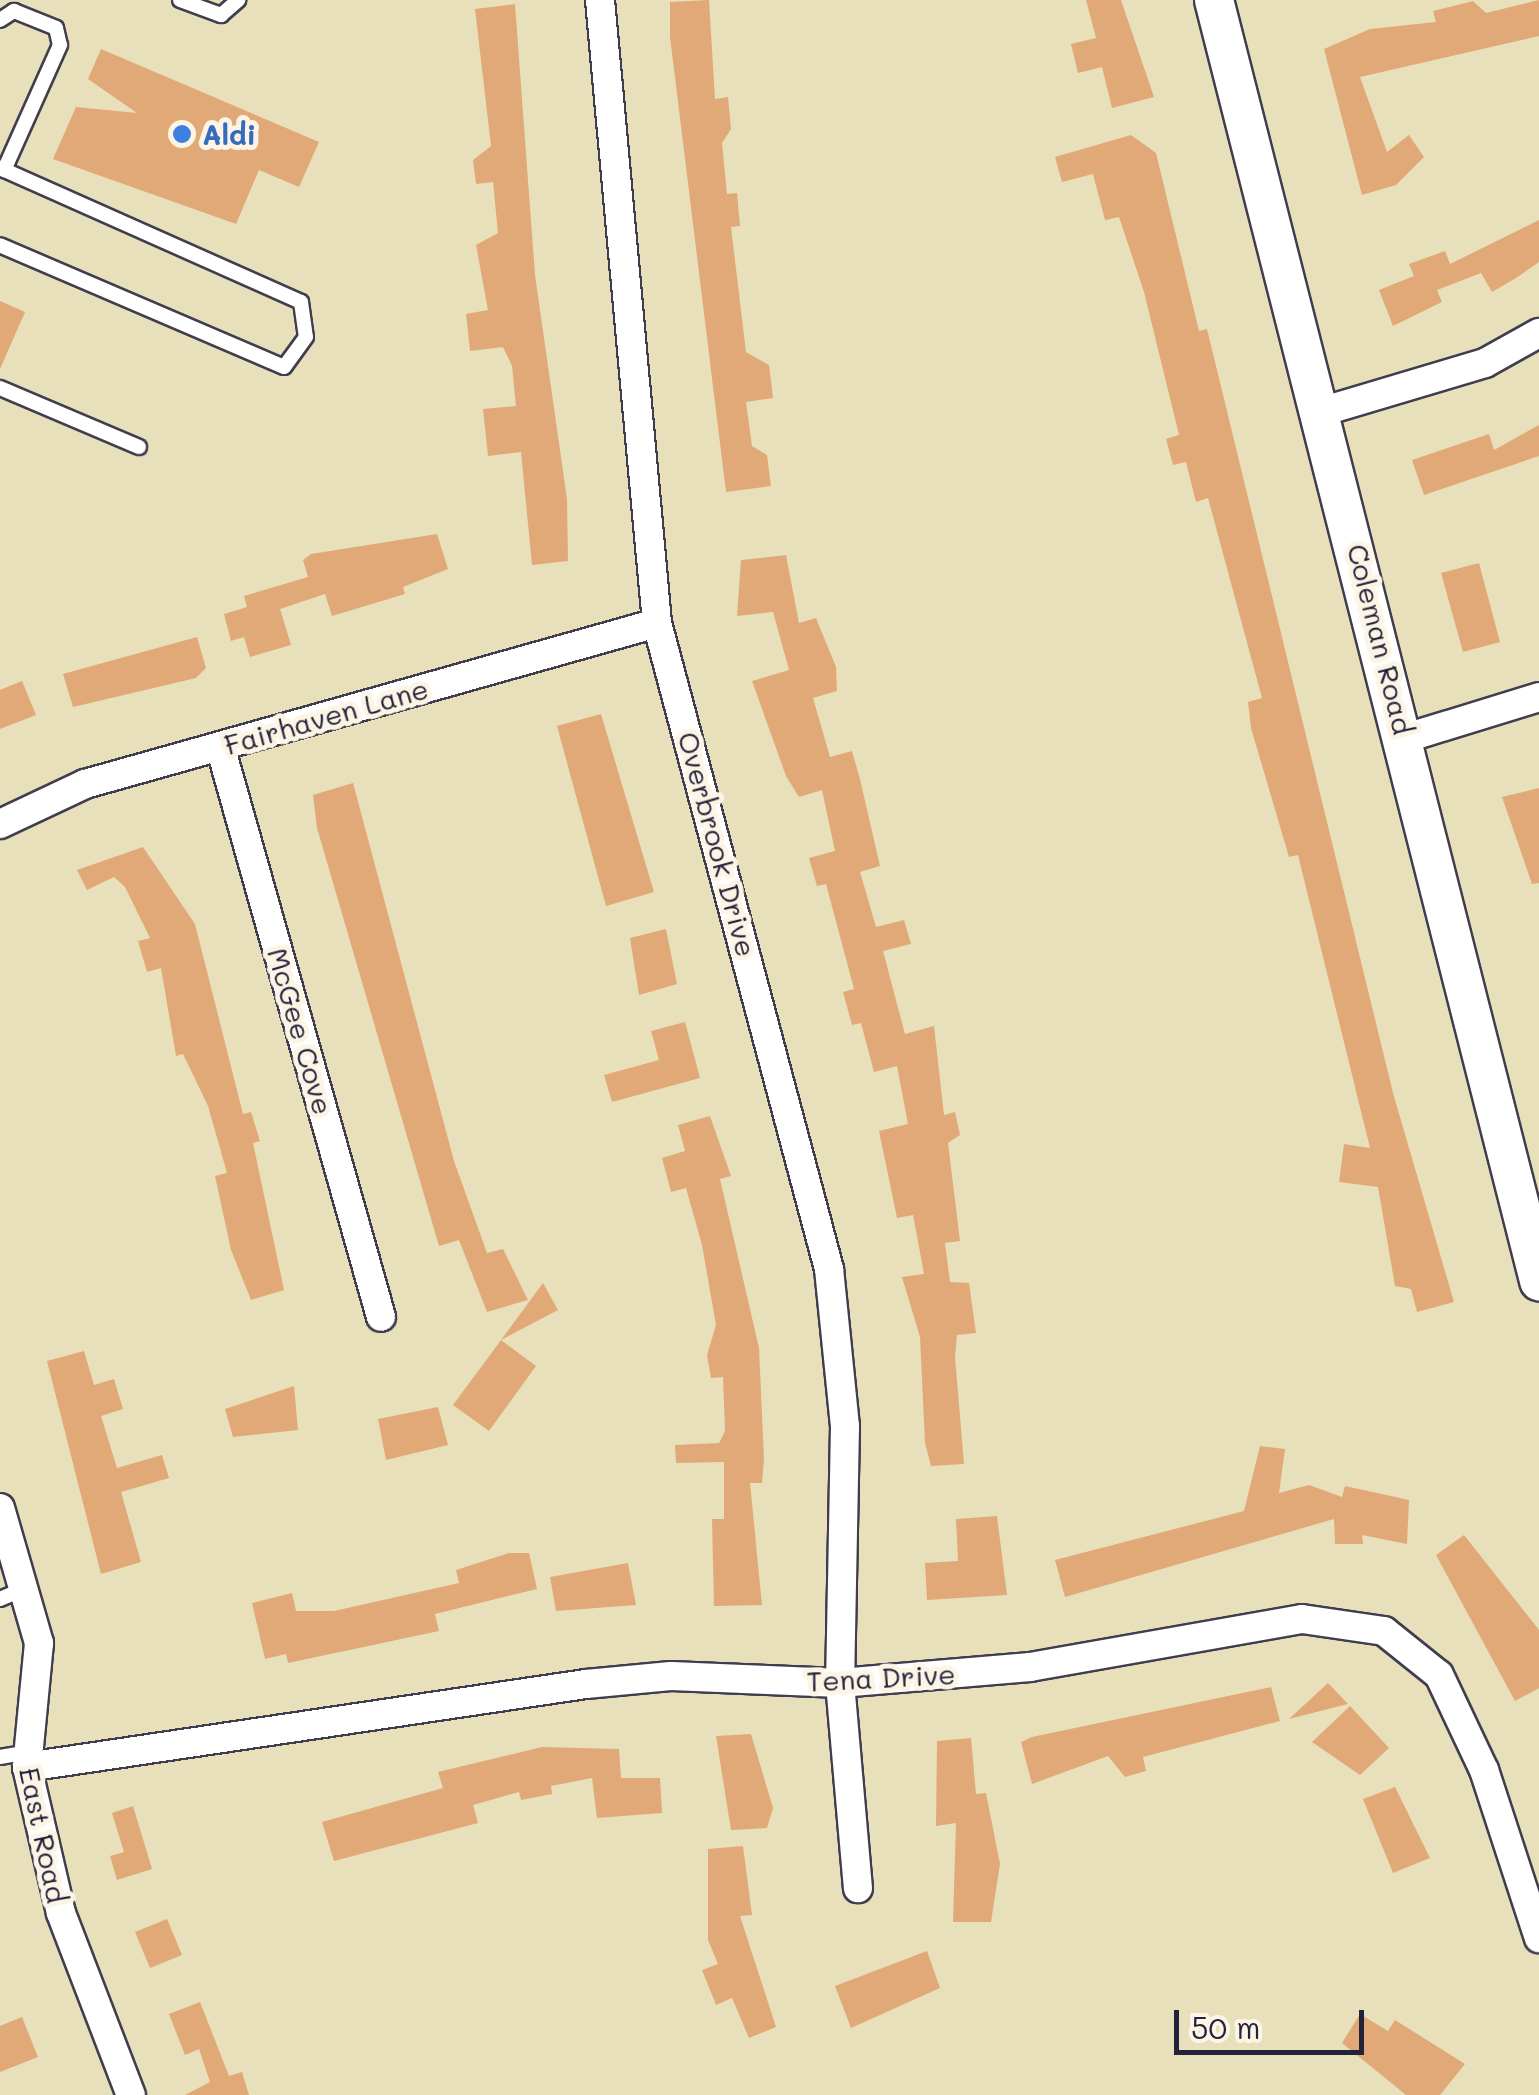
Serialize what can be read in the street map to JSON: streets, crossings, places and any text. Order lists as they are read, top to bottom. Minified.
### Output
{"streets":{"main road":["Coleman Road"],"street":["Fairhaven Lane","Overbrook Drive","McGee Cove","Tena Drive","East Road"]},"crossings":[["Fairhaven Lane","Overbrook Drive"],["Fairhaven Lane","McGee Cove"],["Overbrook Drive","Tena Drive"],["Tena Drive","East Road"]],"places":["Aldi"],"scale_bar":"50 m"}
